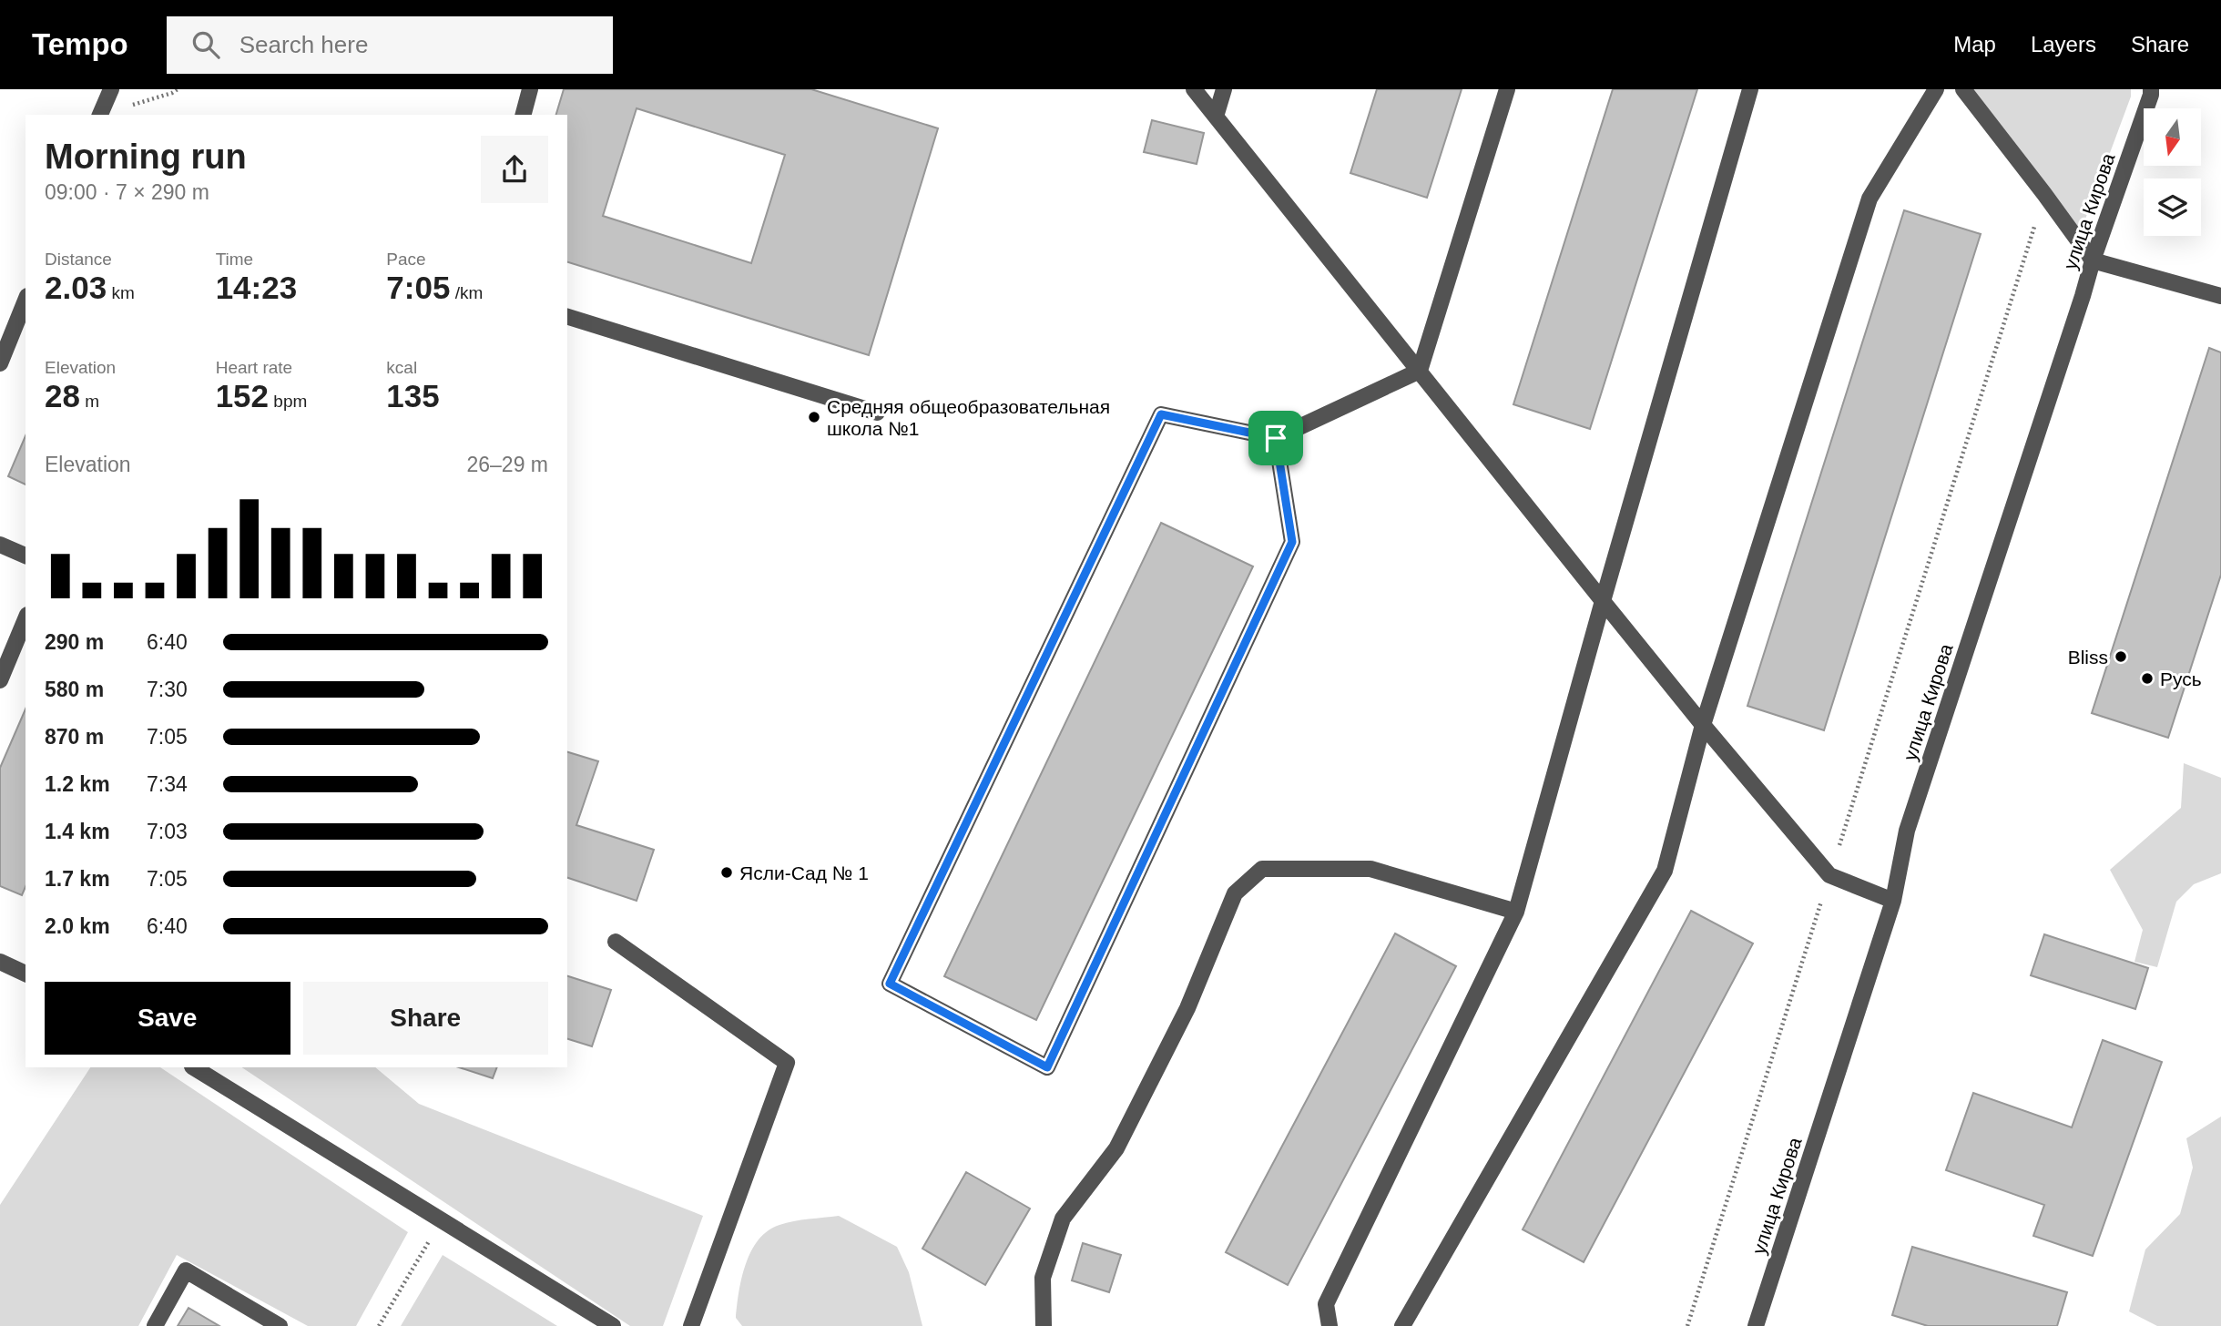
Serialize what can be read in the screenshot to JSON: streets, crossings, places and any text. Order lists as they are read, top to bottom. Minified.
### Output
{"streets":{"street":["улица Кирова"]},"places":["Средняя общеобразовательная школа №1","Bliss","Русь","Ясли-Сад № 1"],"north":"bottom","page":{"header":"Tempo","search":"Search here","nav":["Map","Layers","Share"],"heading":["Morning run","09:00 · 7 × 290 m"],"stats":[["Distance","2.03 km"],["Time","14:23"],["Pace","7:05 /km"],["Elevation","28 m"],["Heart rate","152 bpm"],["kcal","135"]],"chart":["Elevation","26–29 m"],"list":[{"name":"290 m","note":"6:40"},{"name":"580 m","note":"7:30"},{"name":"870 m","note":"7:05"},{"name":"1.2 km","note":"7:34"},{"name":"1.4 km","note":"7:03"},{"name":"1.7 km","note":"7:05"},{"name":"2.0 km","note":"6:40"}],"buttons":["Save","Share"]}}
